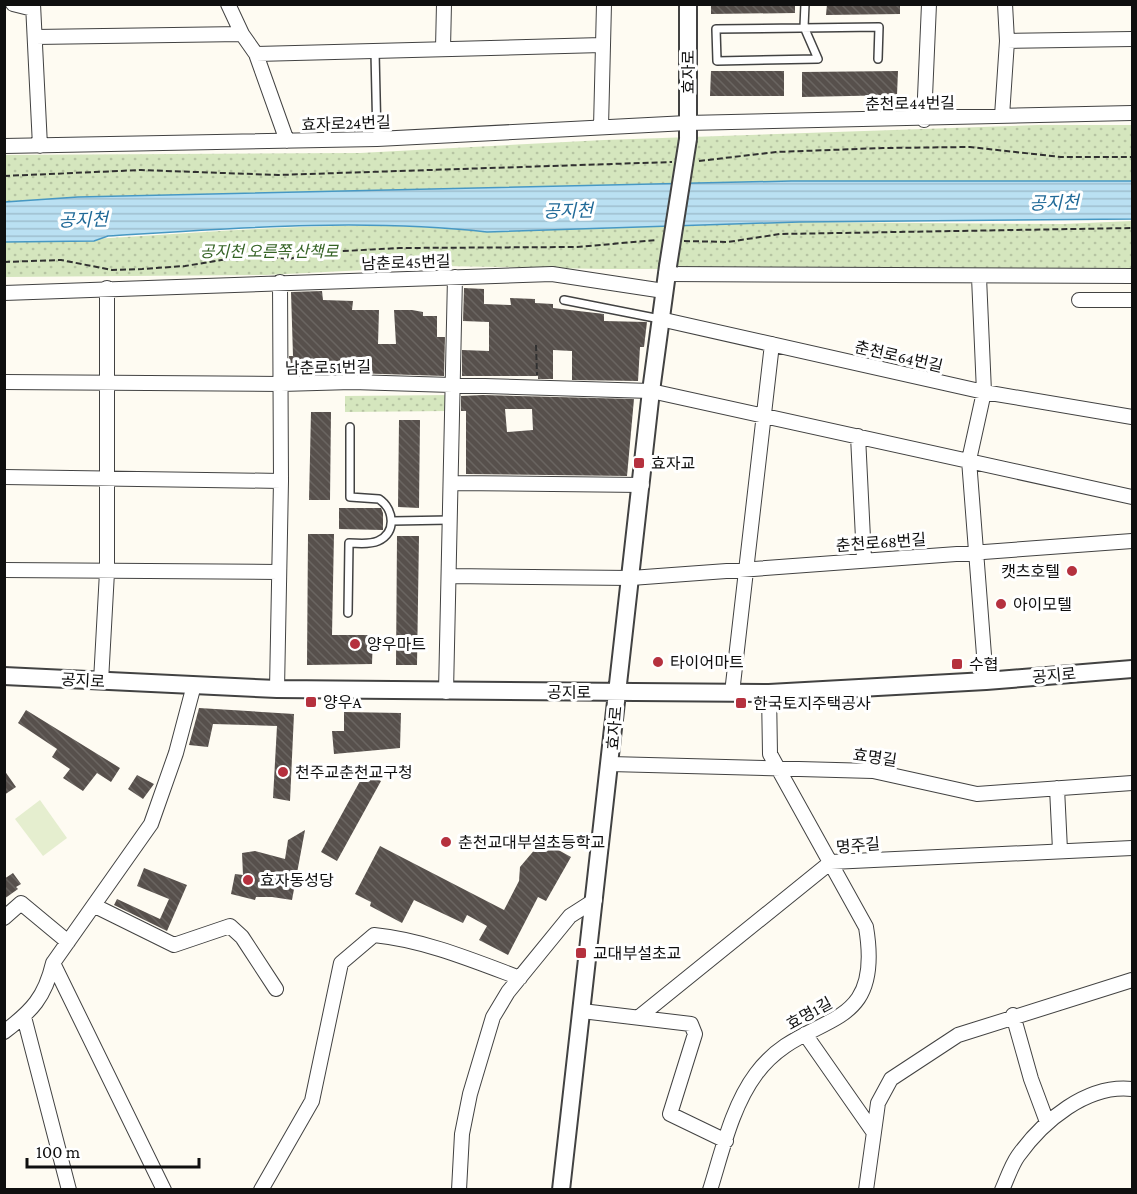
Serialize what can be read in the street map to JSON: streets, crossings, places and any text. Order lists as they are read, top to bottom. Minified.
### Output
{"streets":{"street":["효자로","춘천로44번길","효자로24번길","남춘로45번길","춘천로64번길","남춘로51번길","춘천로68번길","공지로","효명길","명주길","효명1길"]},"crossings":[["효자로","춘천로44번길"],["효자로","효자로24번길"],["효자로","남춘로45번길"],["효자로","춘천로64번길"],["효자로","남춘로51번길"],["효자로","춘천로68번길"],["효자로","공지로"],["효자로","효명길"],["춘천로44번길","효자로24번길"],["공지로","효명1길"],["효명길","효명1길"],["명주길","효명1길"]],"water":["공지천"],"parks":["공지천 오른쪽 산책로"],"places":{"transit":["효자교","수협","양우A","한국토지주택공사","교대부설초교"],"other":["캣츠호텔","아이모텔","양우마트","타이어마트","천주교춘천교구청","춘천교대부설초등학교","효자동성당"]},"scale_bar":"100 m"}
